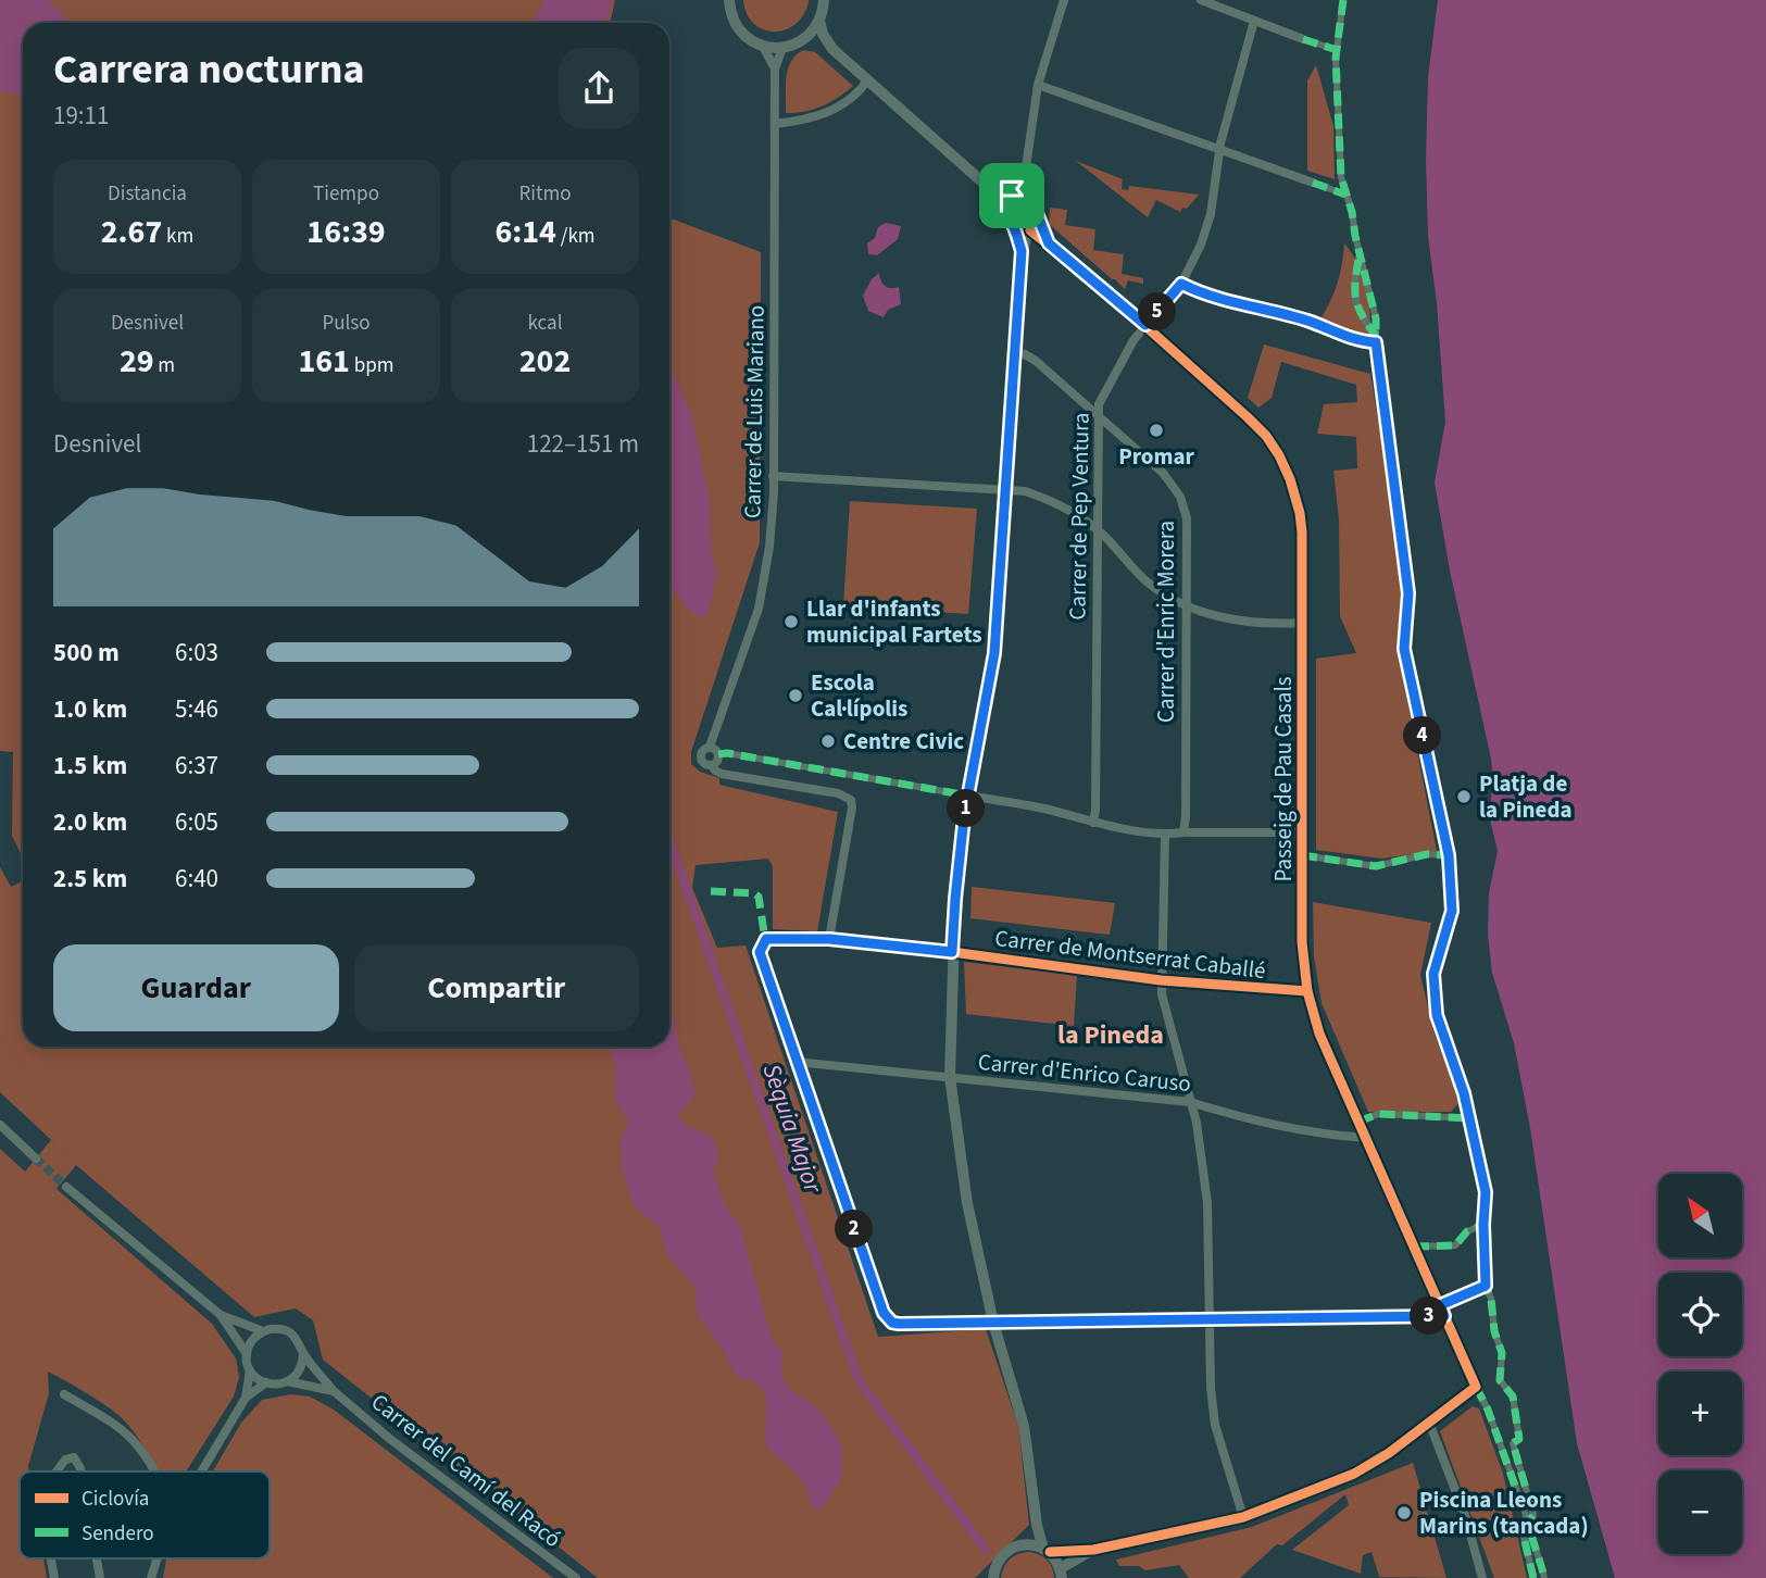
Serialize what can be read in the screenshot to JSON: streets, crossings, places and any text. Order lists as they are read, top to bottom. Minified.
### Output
{"streets":{"street":["Carrer de Luis Mariano","Carrer de Pep Ventura","Carrer d'Enric Morera","Passeig de Pau Casals","Carrer de Montserrat Caballé","Carrer d'Enrico Caruso","Carrer del Camí del Racó"]},"crossings":[["Carrer de Pep Ventura","Carrer d'Enric Morera"],["Carrer de Pep Ventura","Passeig de Pau Casals"],["Passeig de Pau Casals","Carrer de Montserrat Caballé"],["Passeig de Pau Casals","Carrer d'Enrico Caruso"],["Carrer de Montserrat Caballé","Carrer d'Enrico Caruso"]],"districts":["la Pineda"],"water":["Sèquia Major"],"places":["Promar","Llar d'infants municipal Fartets","Escola Cal·lípolis","Centre Civic","Platja de la Pineda","Piscina Lleons Marins (tancada)"],"legend":["Ciclovía","Sendero"],"north":"top left","page":{"heading":["Carrera nocturna","19:11"],"stats":[["Distancia","2.67 km"],["Tiempo","16:39"],["Ritmo","6:14 /km"],["Desnivel","29 m"],["Pulso","161 bpm"],["kcal","202"]],"pins":["5","4","1","2","3"],"chart":["Desnivel","122–151 m"],"list":[{"name":"500 m","note":"6:03"},{"name":"1.0 km","note":"5:46"},{"name":"1.5 km","note":"6:37"},{"name":"2.0 km","note":"6:05"},{"name":"2.5 km","note":"6:40"}],"buttons":["Guardar","Compartir"],"map_buttons":["+","−"]}}
